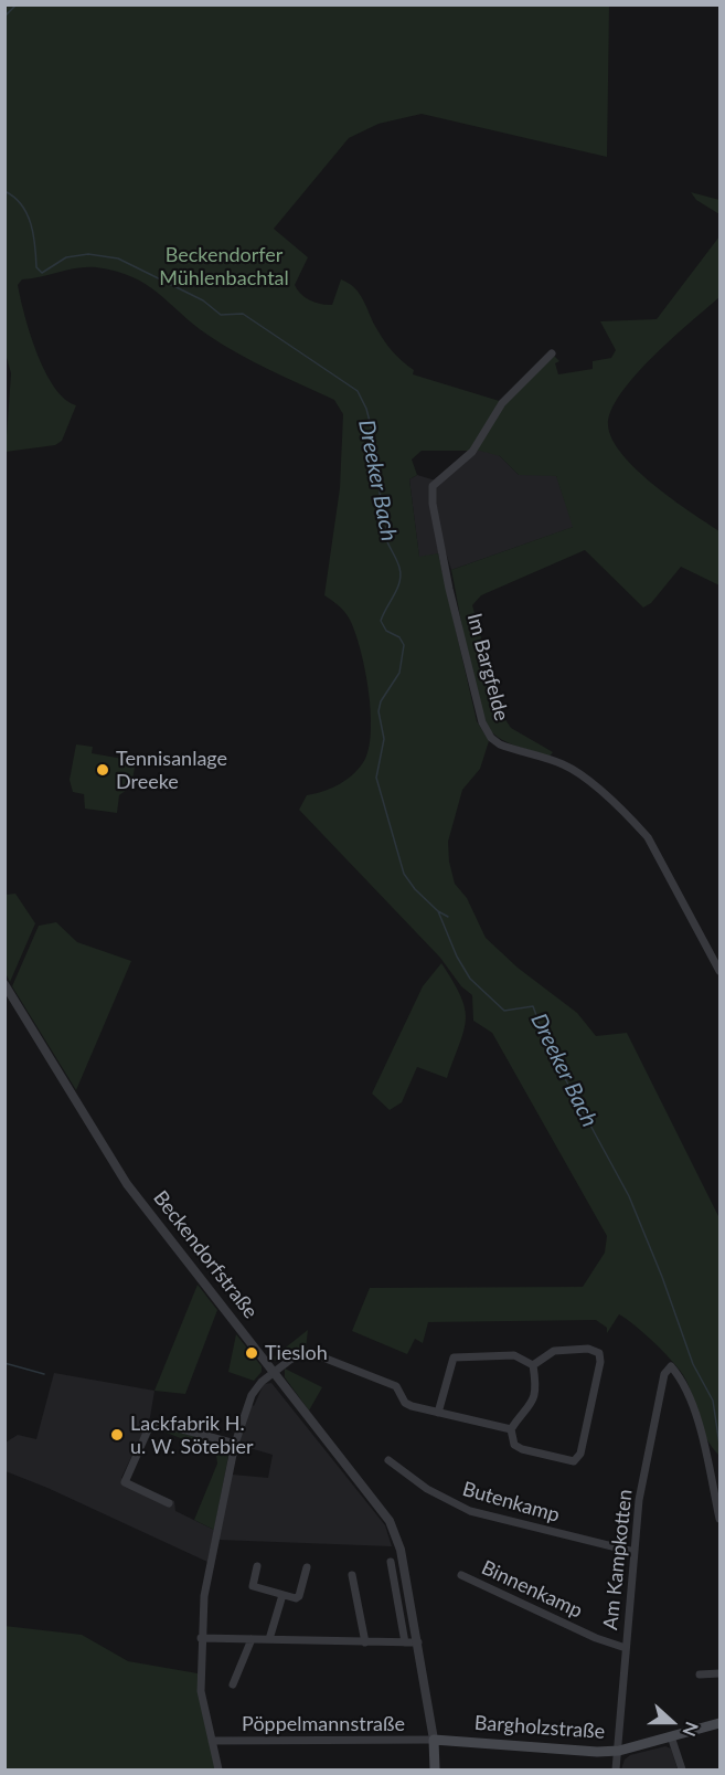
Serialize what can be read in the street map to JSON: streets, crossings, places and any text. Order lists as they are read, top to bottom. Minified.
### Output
{"streets":{"main road":["Beckendorfstraße","Bargholzstraße"],"street":["Im Bargfelde","Butenkamp","Am Kampkotten","Binnenkamp","Pöppelmannstraße"]},"crossings":[["Beckendorfstraße","Pöppelmannstraße"],["Beckendorfstraße","Bargholzstraße"],["Butenkamp","Am Kampkotten"],["Am Kampkotten","Binnenkamp"],["Am Kampkotten","Bargholzstraße"],["Pöppelmannstraße","Bargholzstraße"]],"water":["Dreeker Bach"],"parks":["Beckendorfer Mühlenbachtal"],"places":["Tennisanlage Dreeke","Tiesloh","Lackfabrik H. u. W. Sötebier"],"north":"right"}
